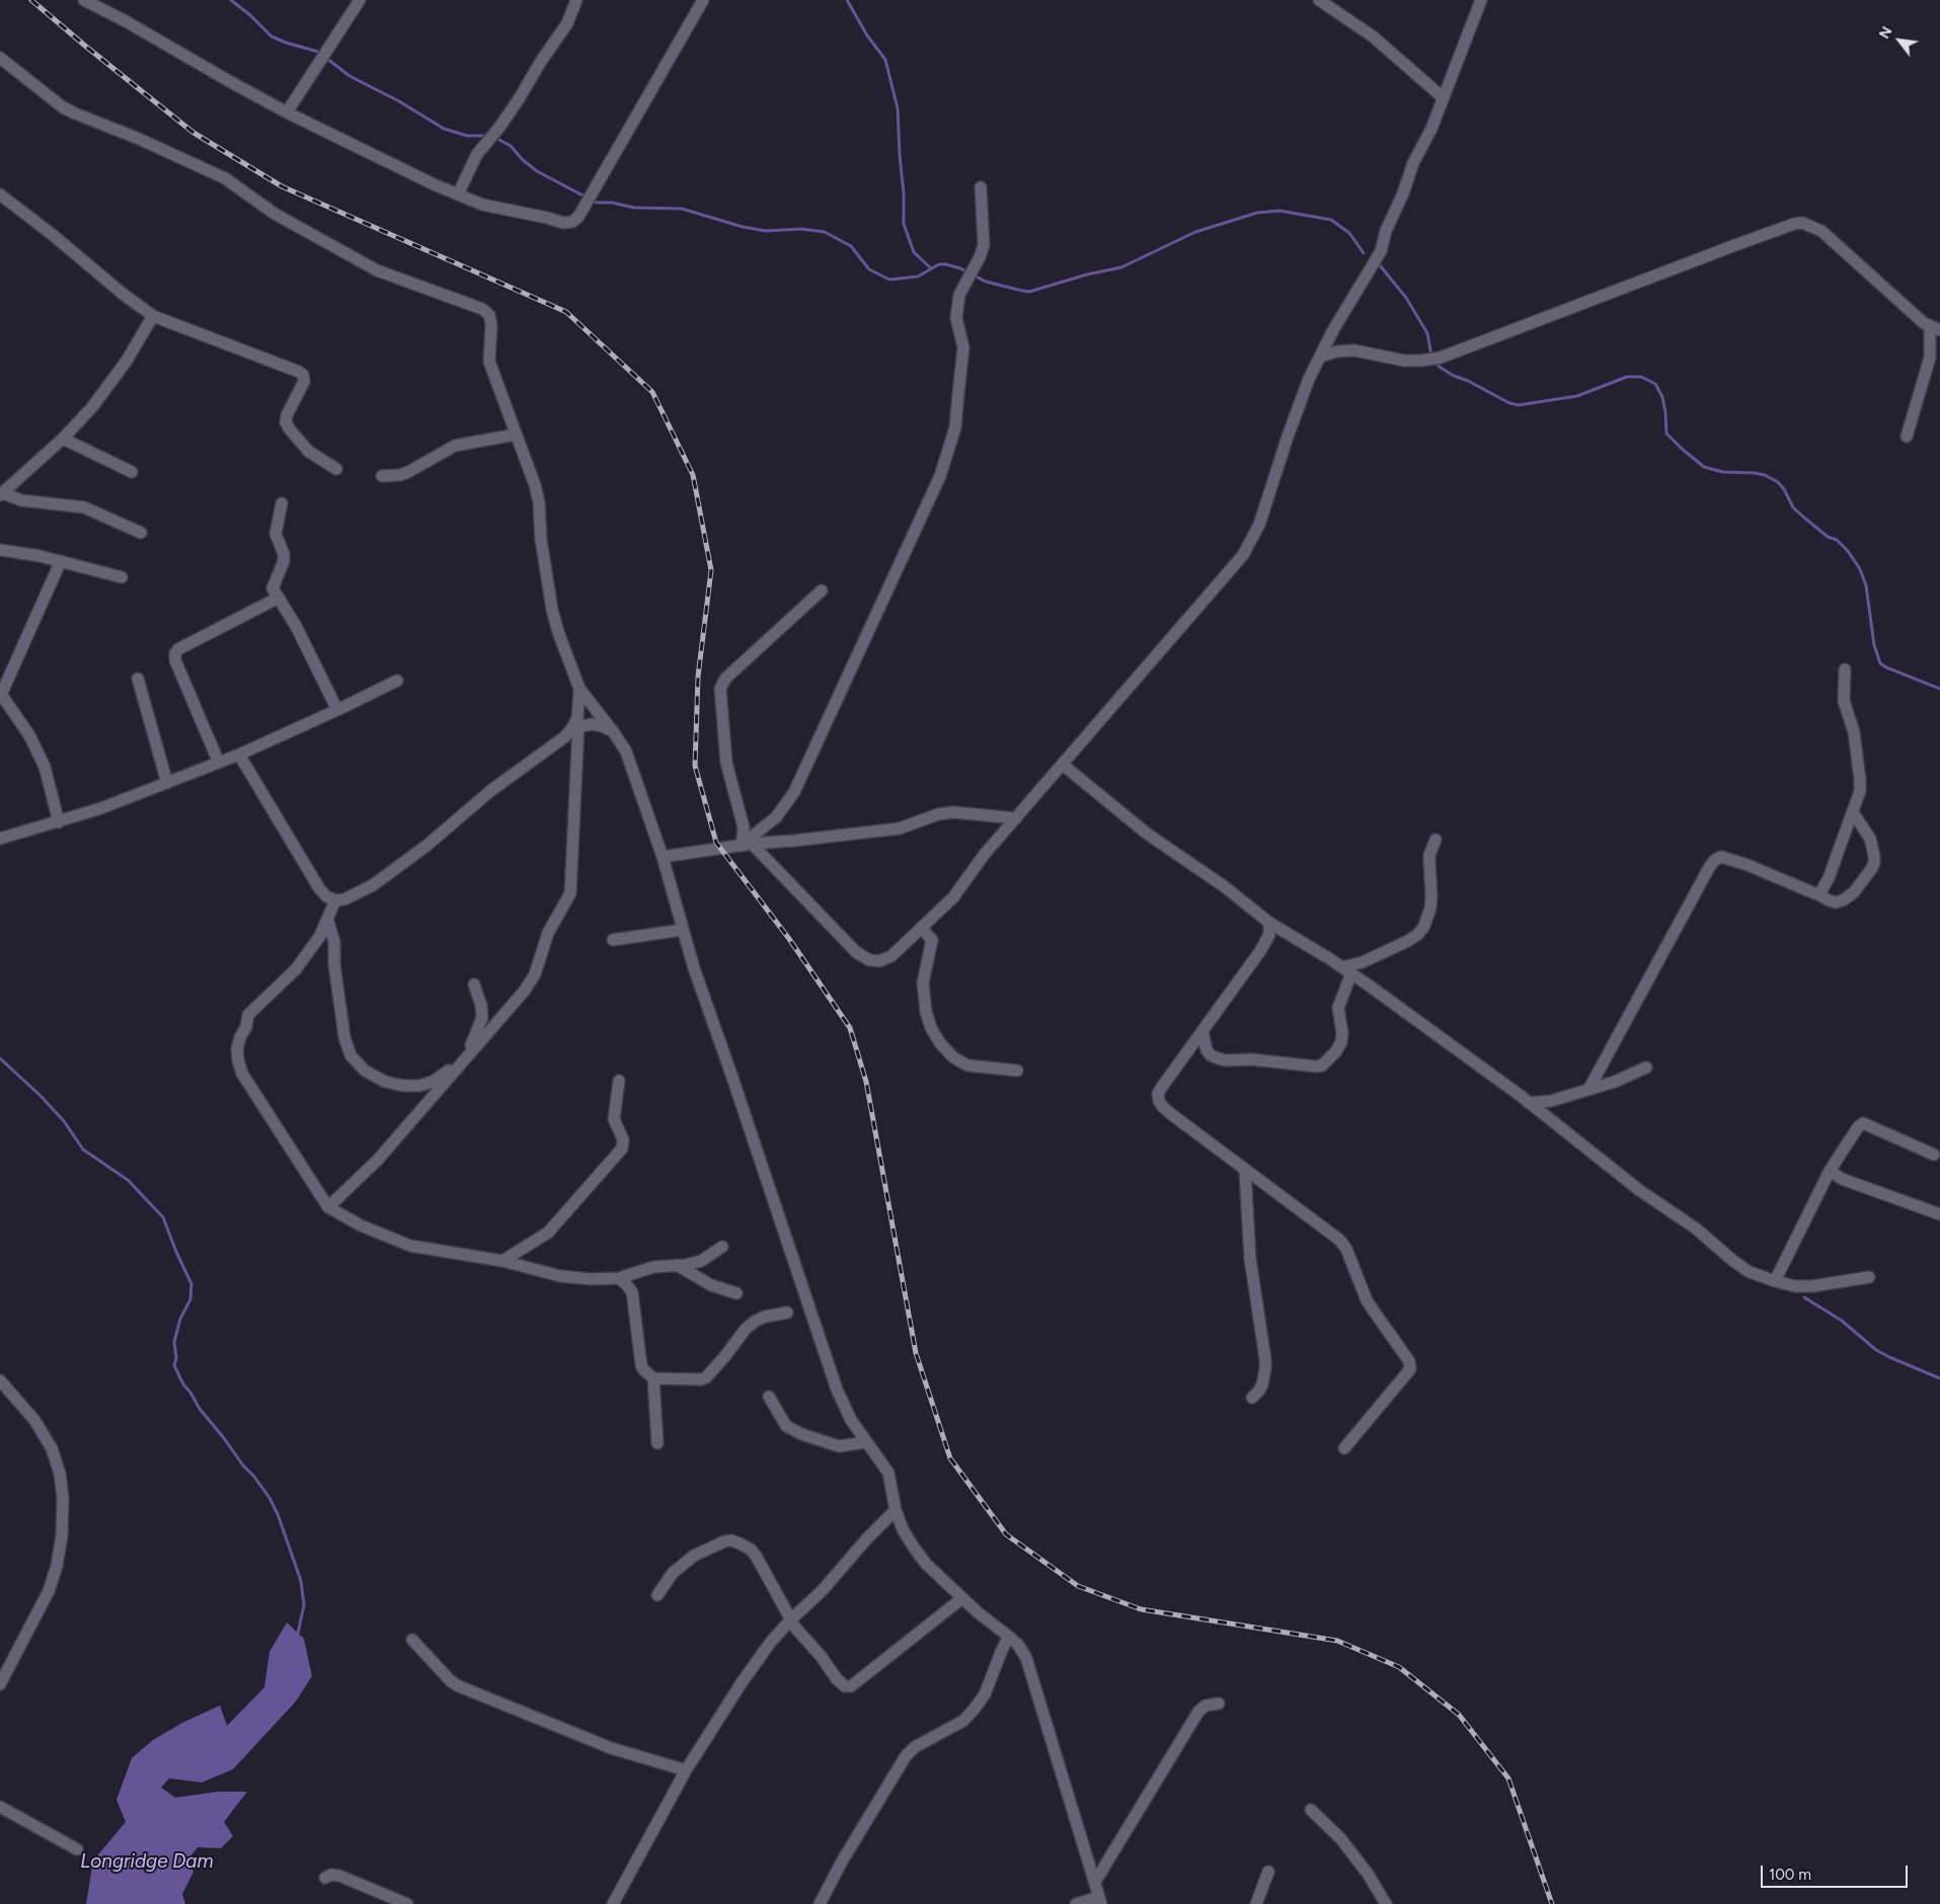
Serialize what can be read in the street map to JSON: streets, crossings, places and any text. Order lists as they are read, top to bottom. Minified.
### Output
{"water":["Longridge Dam"],"scale_bar":"100 m","north":"top left"}
